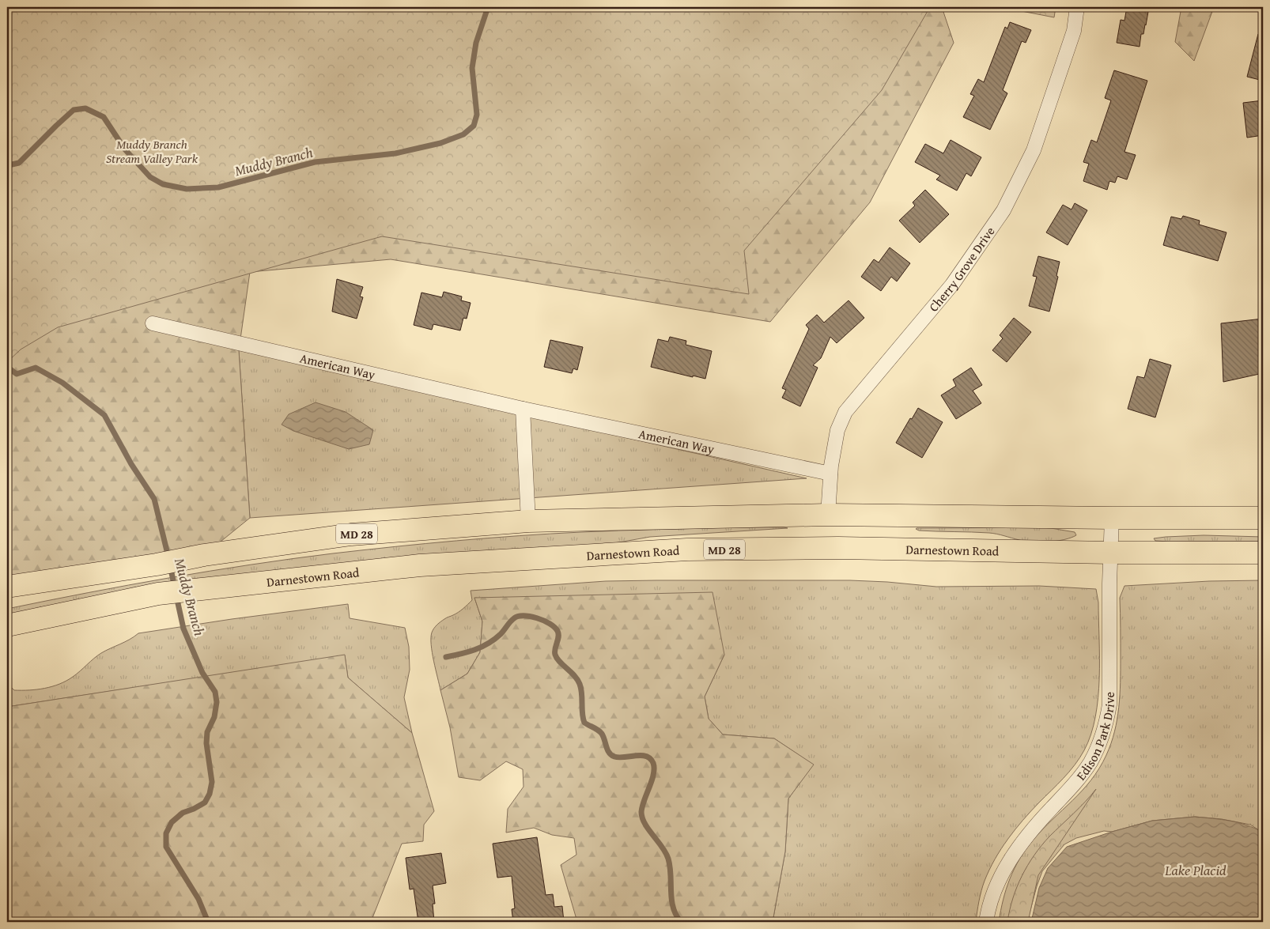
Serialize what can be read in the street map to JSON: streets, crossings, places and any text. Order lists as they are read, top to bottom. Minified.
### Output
{"streets":{"main road":["MD 28","Darnestown Road"],"street":["Cherry Grove Drive","American Way","Edison Park Drive"]},"crossings":[["Cherry Grove Drive","American Way"],["Cherry Grove Drive","MD 28"],["MD 28","Edison Park Drive"],["Darnestown Road","Edison Park Drive"]],"water":["Muddy Branch","Lake Placid"],"parks":["Muddy Branch Stream Valley Park"]}
